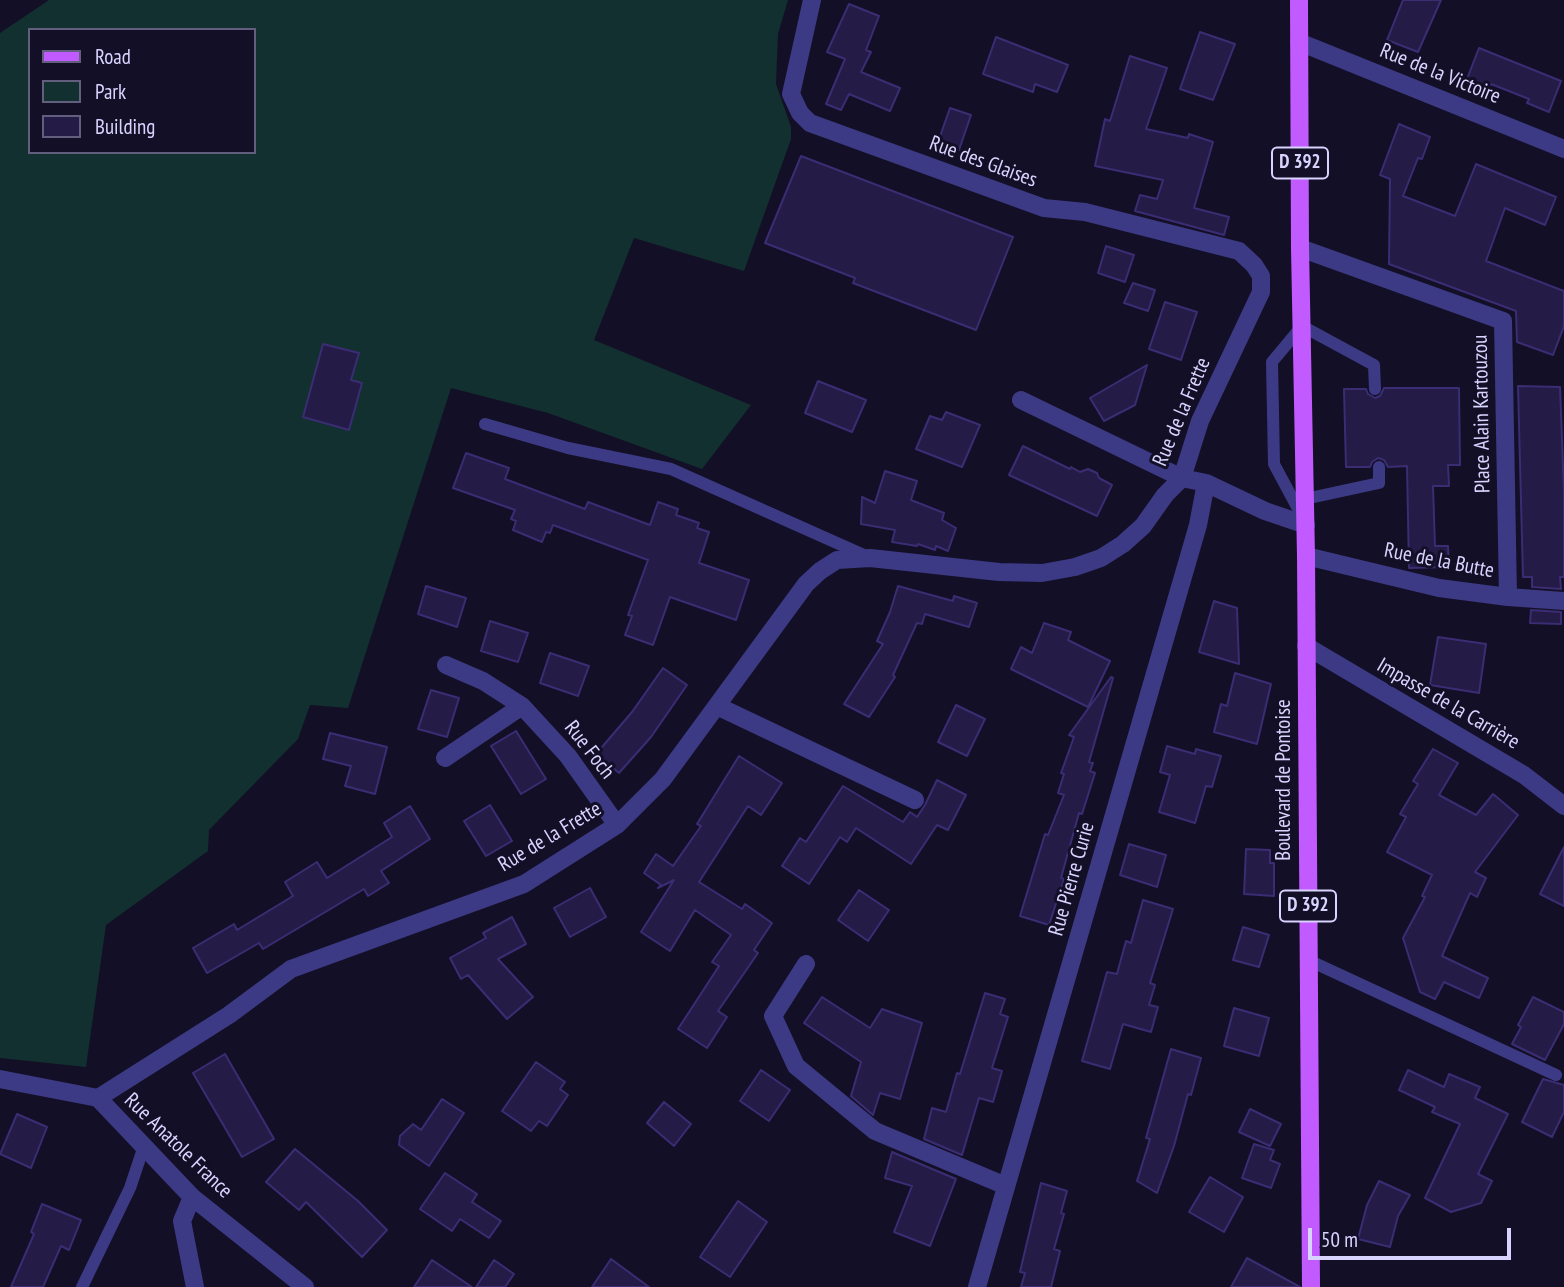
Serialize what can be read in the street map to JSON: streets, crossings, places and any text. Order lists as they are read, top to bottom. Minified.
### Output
{"streets":{"main road":["D 392","Boulevard de Pontoise"],"street":["Rue de la Victoire","Rue des Glaises","Rue de la Frette","Place Alain Kartouzou","Rue de la Butte","Impasse de la Carrière","Rue Foch","Rue Pierre Curie","Rue Anatole France"]},"crossings":[["Rue de la Victoire","Boulevard de Pontoise"],["Rue des Glaises","Rue de la Frette"],["Rue de la Frette","Rue Foch"],["Rue de la Frette","Rue Anatole France"],["Place Alain Kartouzou","Rue de la Butte"],["Place Alain Kartouzou","Boulevard de Pontoise"],["Rue de la Butte","Boulevard de Pontoise"],["Impasse de la Carrière","Boulevard de Pontoise"]],"legend":["Road","Park","Building"],"scale_bar":"50 m"}
